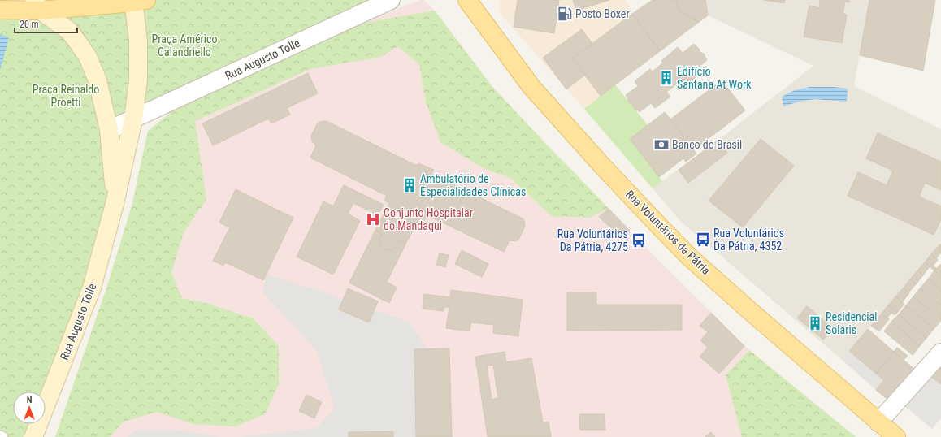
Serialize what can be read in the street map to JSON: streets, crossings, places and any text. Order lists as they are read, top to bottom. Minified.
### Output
{"streets":{"main road":["Rua Voluntários da Pátria"],"street":["Rua Augusto Tolle"]},"parks":["Praça Américo Calandriello","Praça Reinaldo Proetti"],"places":{"fuel station":["Posto Boxer"],"building":["Edifício Santana At Work","Ambulatório de Especialidades Clínicas","Residencial Solaris"],"bank":["Banco do Brasil"],"hospital":["Conjunto Hospitalar do Mandaqui"],"bus stop":["Rua Voluntários Da Pátria, 4352","Rua Voluntários Da Pátria, 4275"]},"scale_bar":"20 m","north":"top"}
